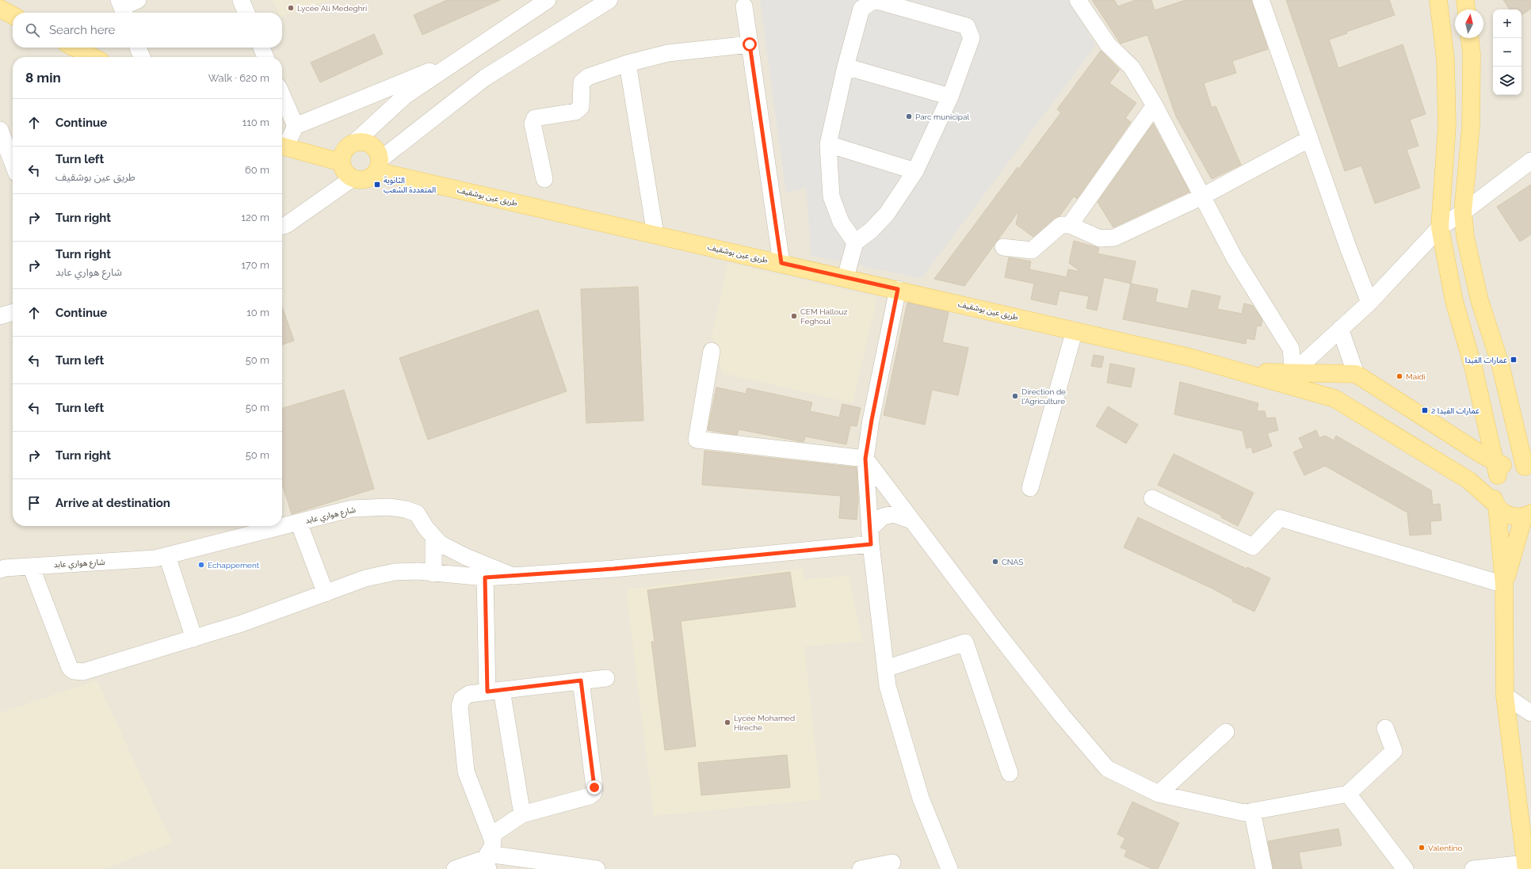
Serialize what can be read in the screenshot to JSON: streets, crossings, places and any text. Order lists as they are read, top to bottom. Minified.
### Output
{"streets":{"main road":["طريق عين بوشقيف"],"street":["شارع هواري عابد"]},"places":{"other":["Lycée Ali Medeghri","Parc municipal","CEM Hallouz Feghoul","Maidi","Direction de l'Agriculture","CNAS","Echappement","Lycée Mohamed Hireche","Valentino"],"transit":["الثانوية المتعددة الشعب","عمارات الفيدا","عمارات الفيدا 2"]},"north":"top","page":{"map_buttons":["+","−"],"search":"Search here","heading":["8 min","Walk · 620 m"],"list":[["Continue","110 m"],["Turn left","طريق عين بوشقيف","60 m"],["Turn right","120 m"],["Turn right","شارع هواري عابد","170 m"],["Continue","10 m"],["Turn left","50 m"],["Turn left","50 m"],["Turn right","50 m"],"Arrive at destination"]}}
